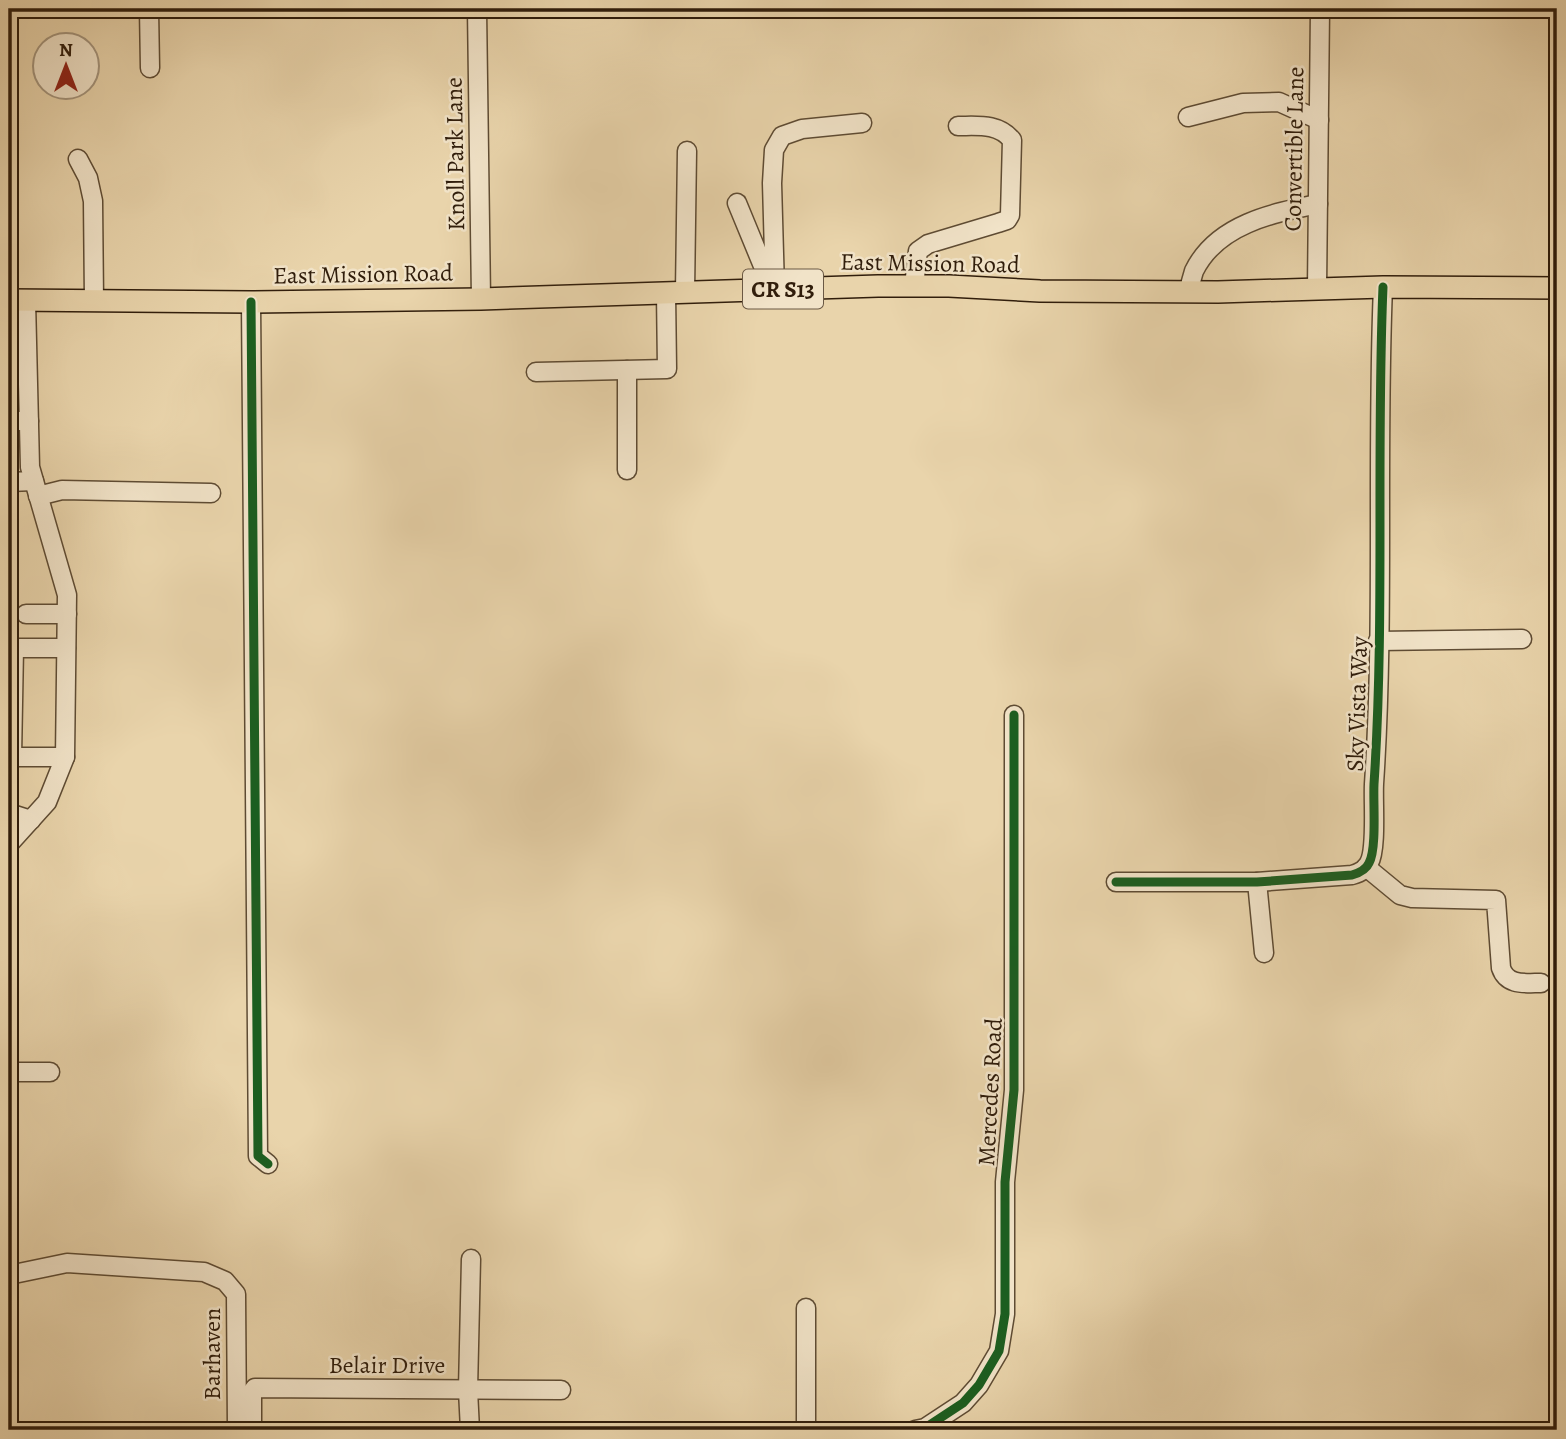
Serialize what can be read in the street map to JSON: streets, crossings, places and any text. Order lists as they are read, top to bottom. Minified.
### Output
{"streets":{"main road":["East Mission Road","CR S13"],"street":["Convertible Lane","Knoll Park Lane","Sky Vista Way","Mercedes Road","Barhaven","Belair Drive"]},"crossings":[["Convertible Lane","East Mission Road"],["Knoll Park Lane","East Mission Road"],["East Mission Road","Sky Vista Way"]],"north":"top"}
